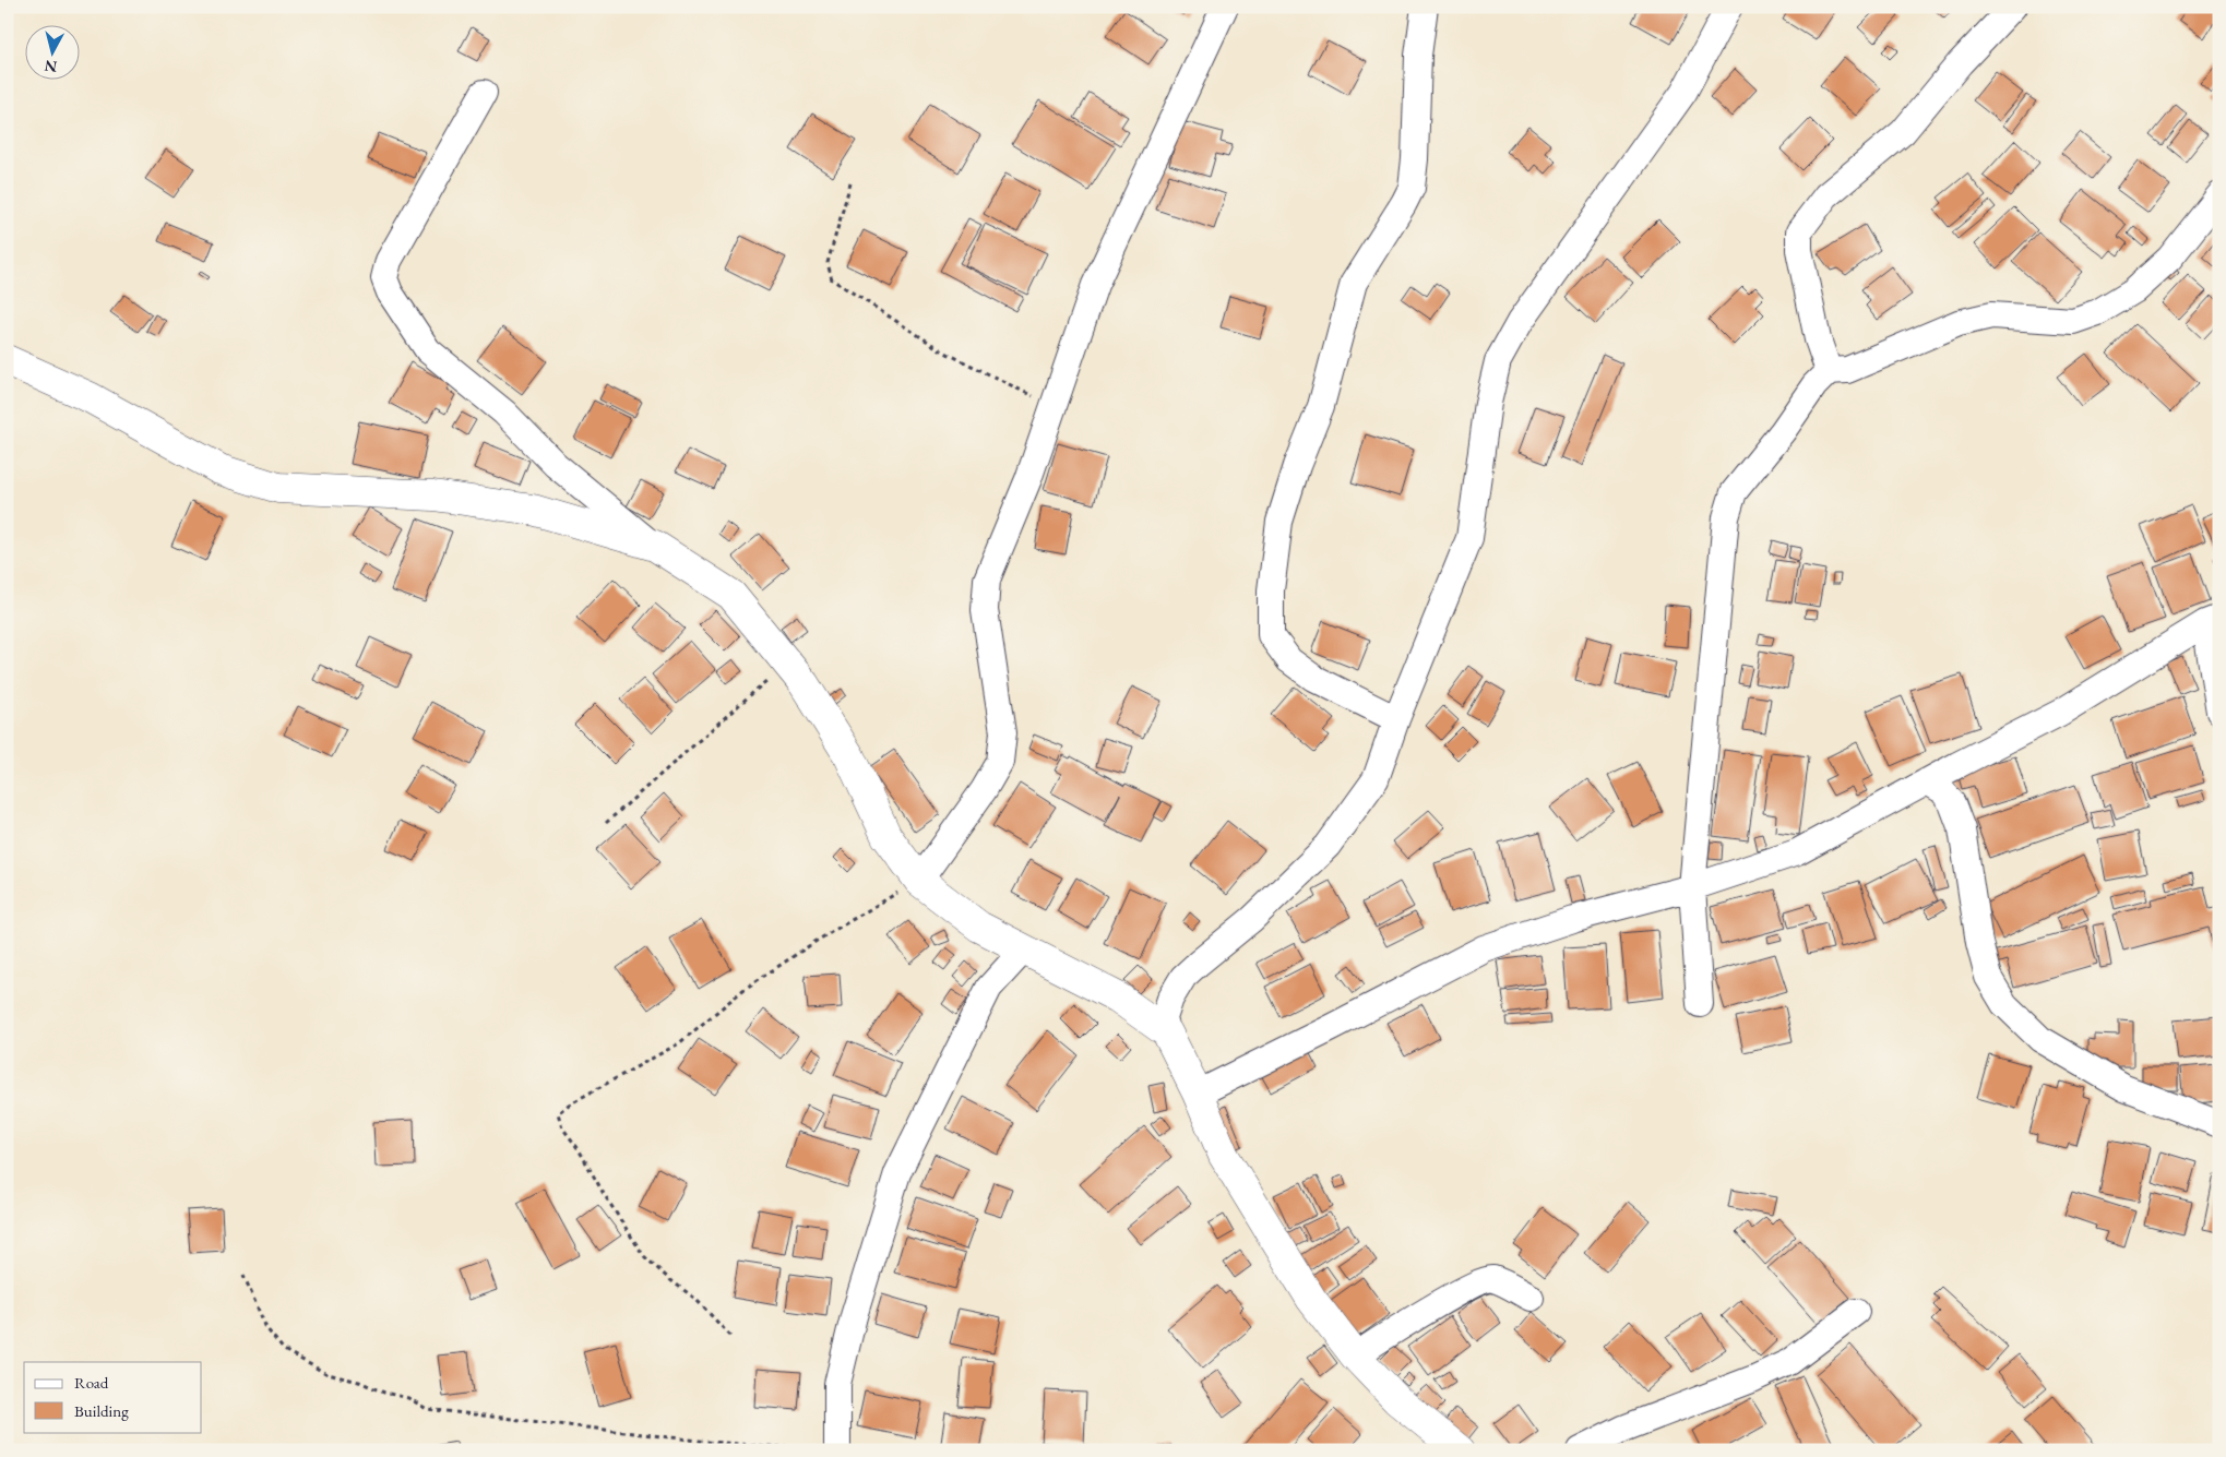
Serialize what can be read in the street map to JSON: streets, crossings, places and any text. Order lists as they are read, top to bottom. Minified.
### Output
{"legend":["Road","Building"],"north":"bottom"}
